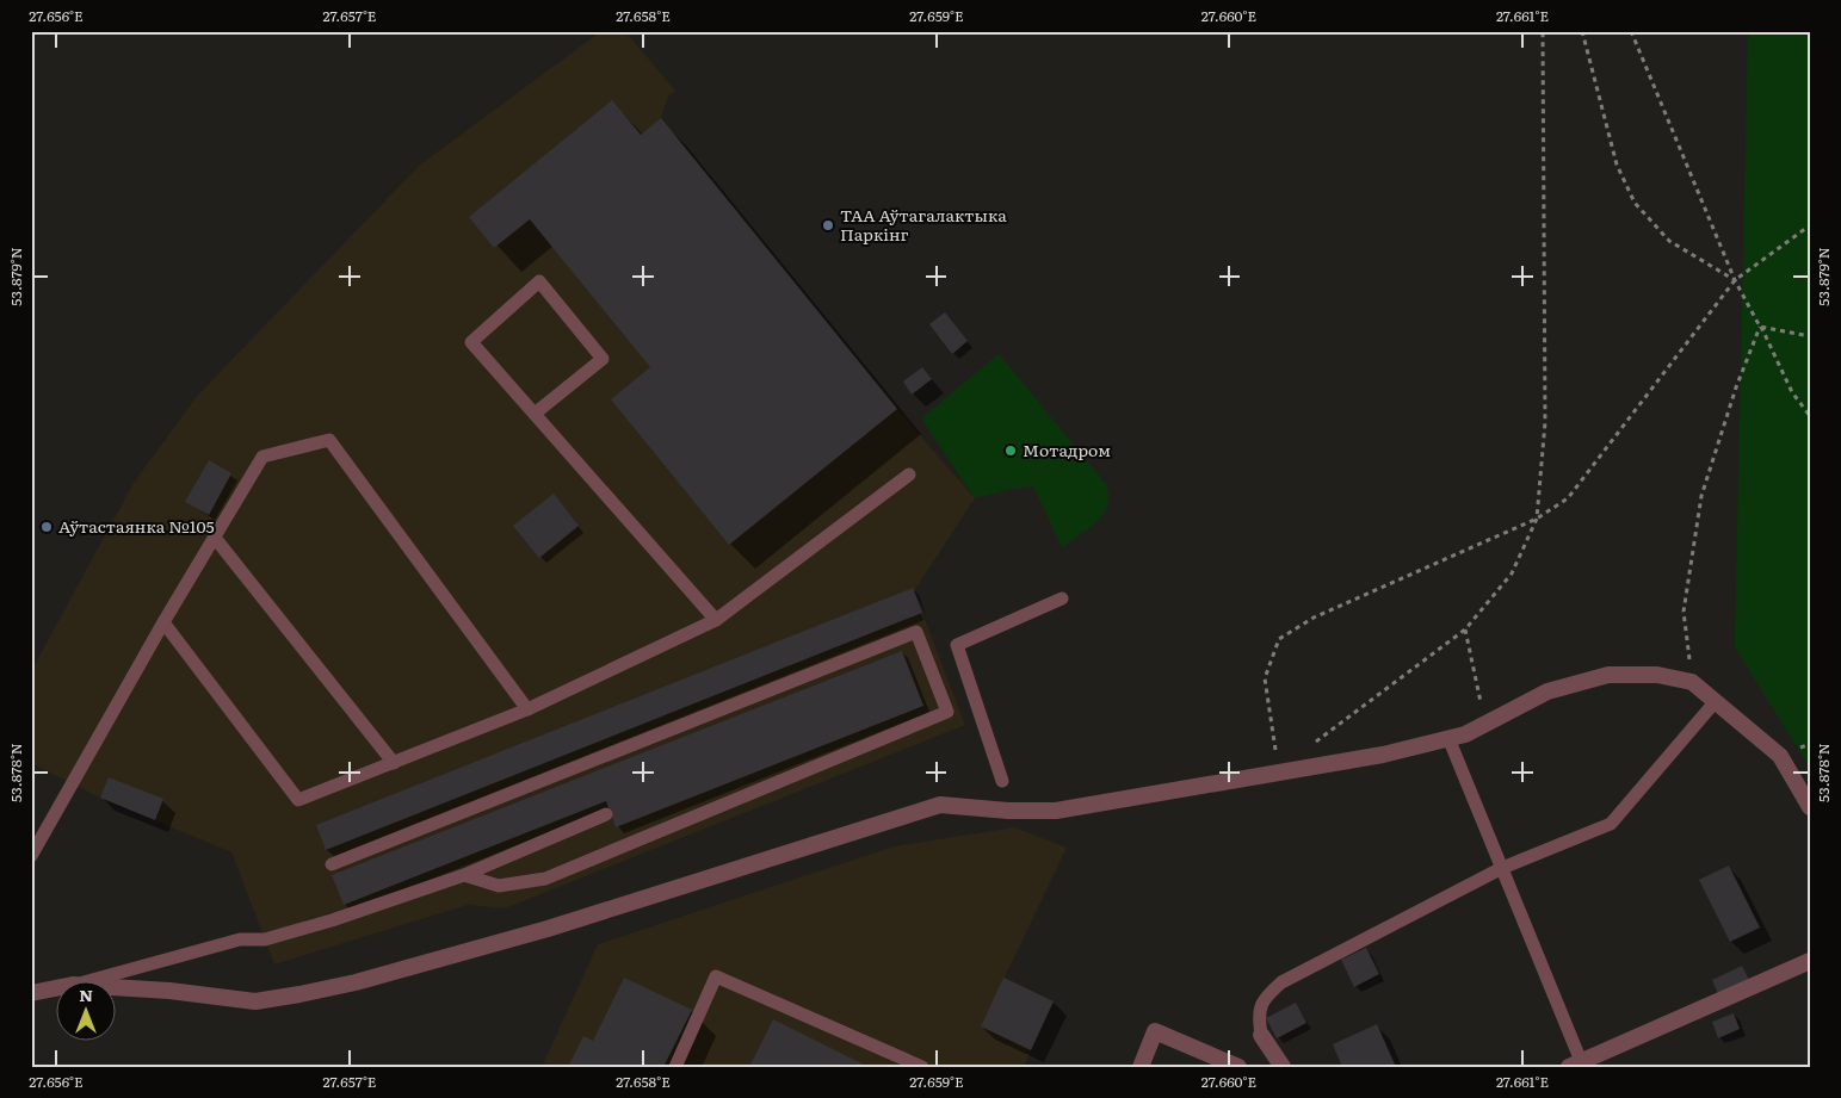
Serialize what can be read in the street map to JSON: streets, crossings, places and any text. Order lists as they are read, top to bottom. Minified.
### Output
{"places":["ТАА Аўтагалактыка Паркінг","Мотадром","Аўтастаянка №105"],"north":"top","coordinates":["27.656°E","27.657°E","27.658°E","27.659°E","27.660°E","27.661°E","53.879°N","53.878°N"]}
